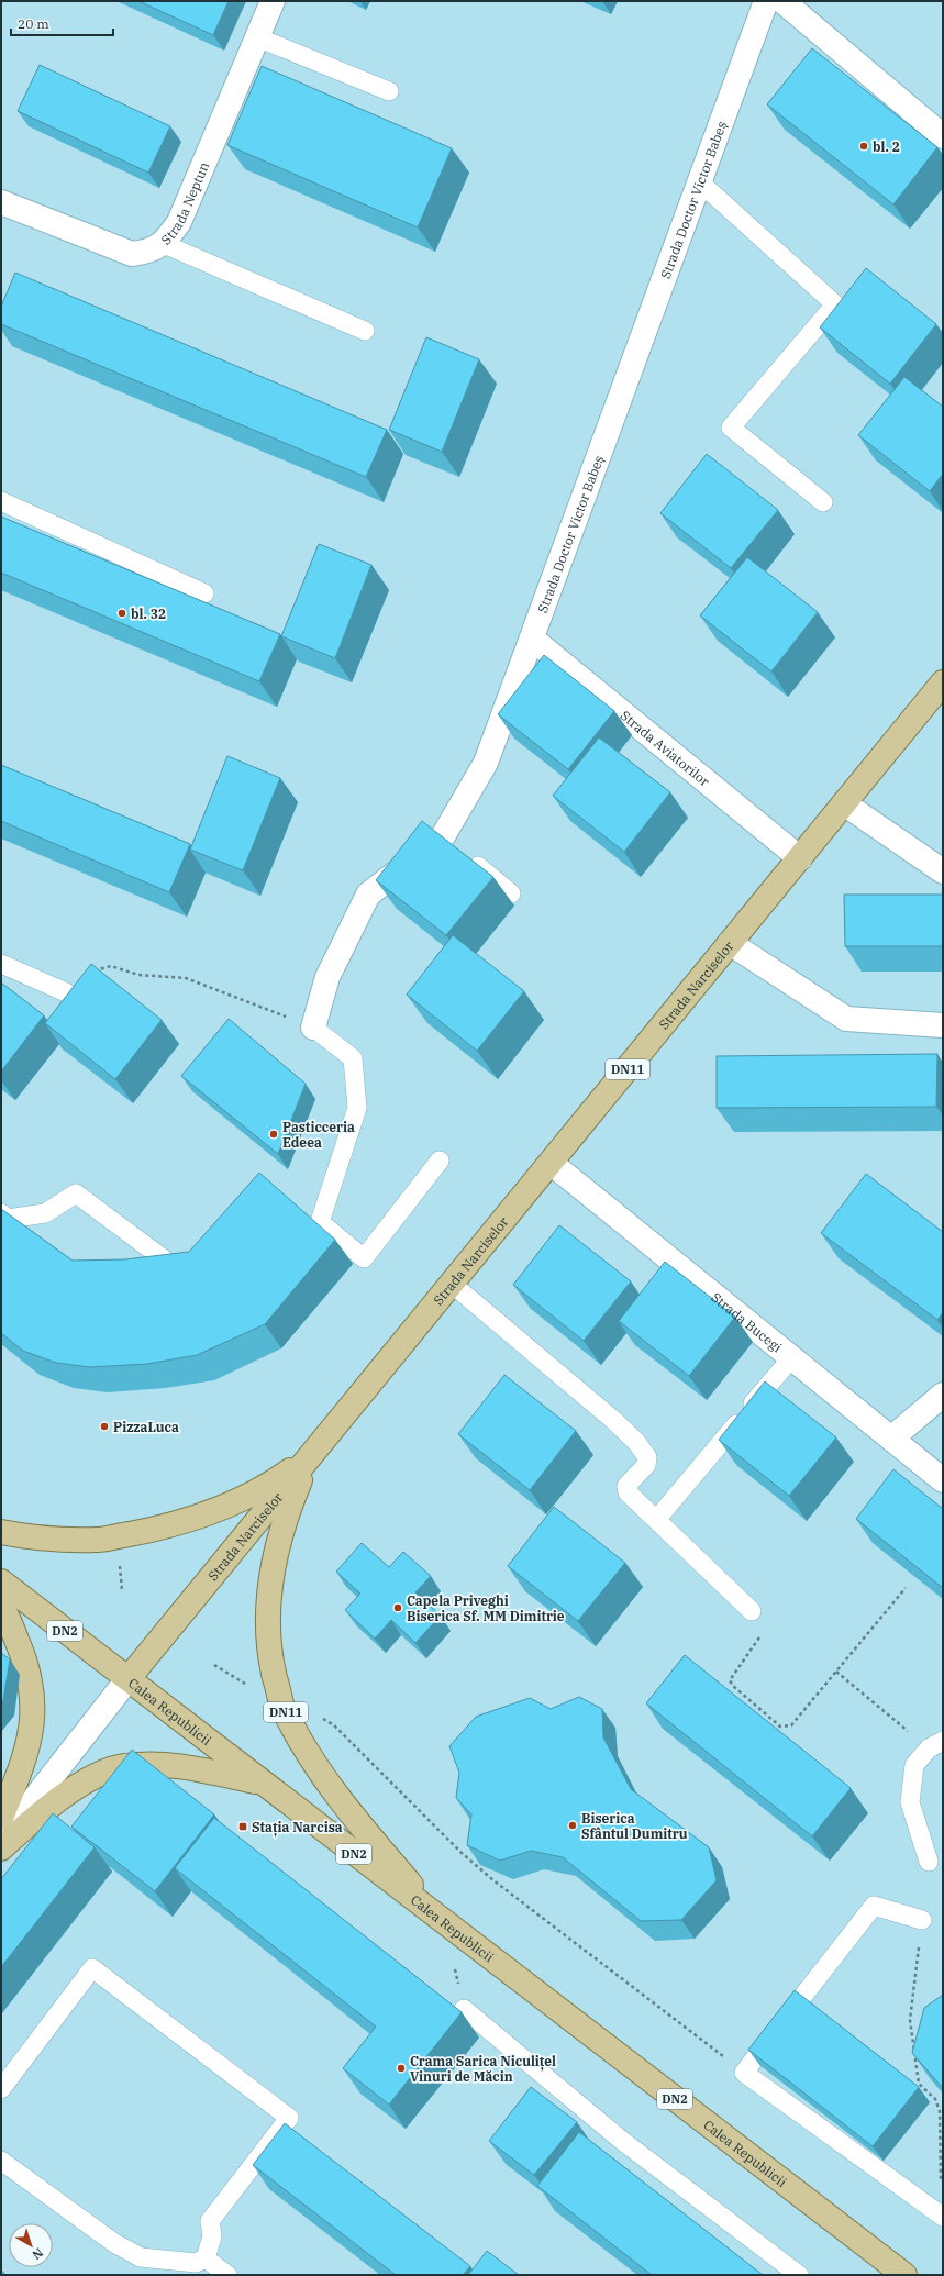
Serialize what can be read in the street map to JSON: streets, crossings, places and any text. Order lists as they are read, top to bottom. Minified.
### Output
{"streets":{"main road":["Strada Narciselor","DN11","DN2","Calea Republicii"],"street":["Strada Doctor Victor Babeș","Strada Neptun","Strada Aviatorilor","Strada Bucegi"]},"crossings":[["Strada Doctor Victor Babeș","Strada Aviatorilor"],["Strada Aviatorilor","Strada Narciselor"],["Strada Narciselor","DN11"],["Strada Narciselor","Strada Bucegi"],["Strada Narciselor","Calea Republicii"],["DN11","Calea Republicii"]],"places":{"other":["bl. 2","bl. 32","Pasticceria Edeea","PizzaLuca","Capela Priveghi Biserica Sf. MM Dimitrie","Biserica Sfântul Dumitru","Crama Sarica Niculițel Vinuri de Măcin"],"transit":["Stația Narcisa"]},"scale_bar":"20 m","north":"bottom right"}
